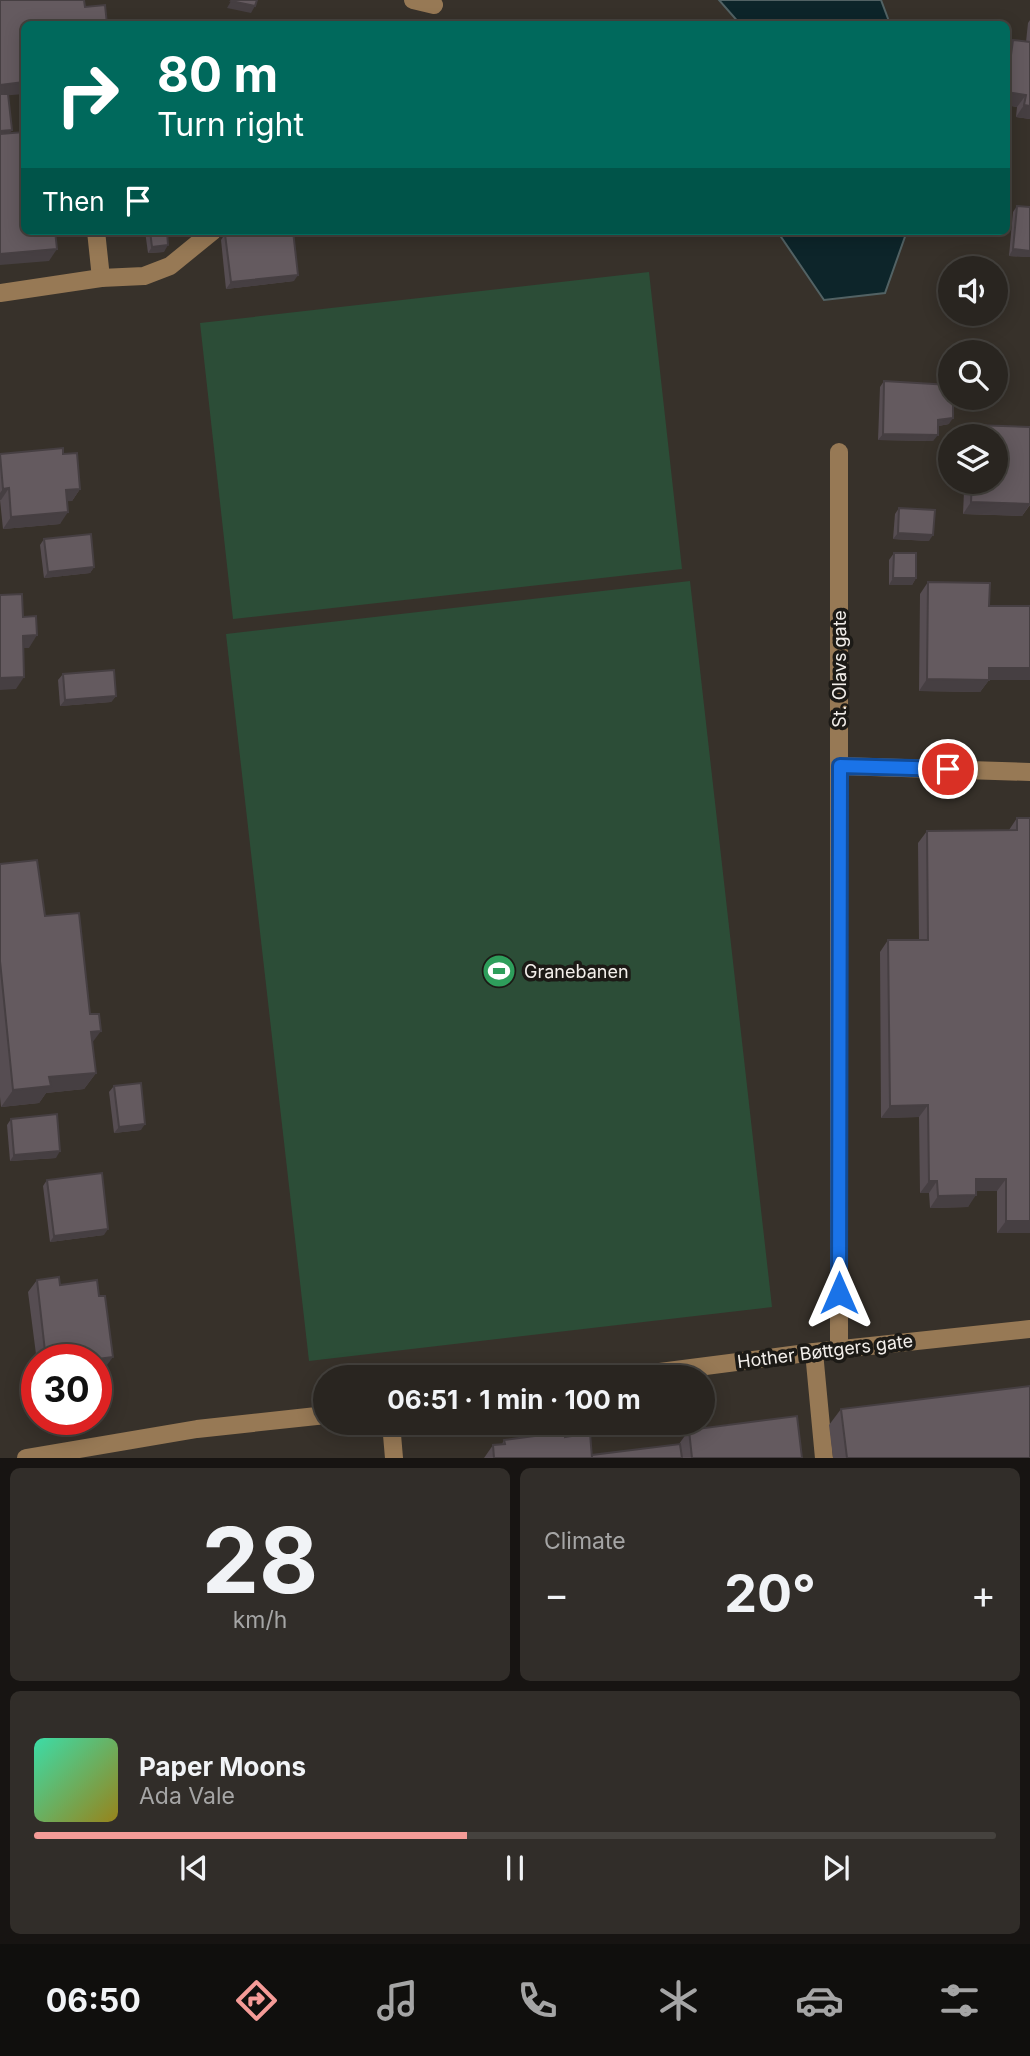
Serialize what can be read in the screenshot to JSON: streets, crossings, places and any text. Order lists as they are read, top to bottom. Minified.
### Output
{"streets":{"street":["St. Olavs gate","Hother Bøttgers gate"]},"crossings":[["St. Olavs gate","Hother Bøttgers gate"]],"places":{"sports":["Granebanen"]},"page":{"turn":["80 m","Turn right"],"then":"Then","limit":"30","trip":"06:51 · 1 min · 100 m","tile":[["28","km/h"],"Climate"],"heat":["−","20°","+"],"song":["Paper Moons","Ada Vale"],"tabs":"06:50"}}
